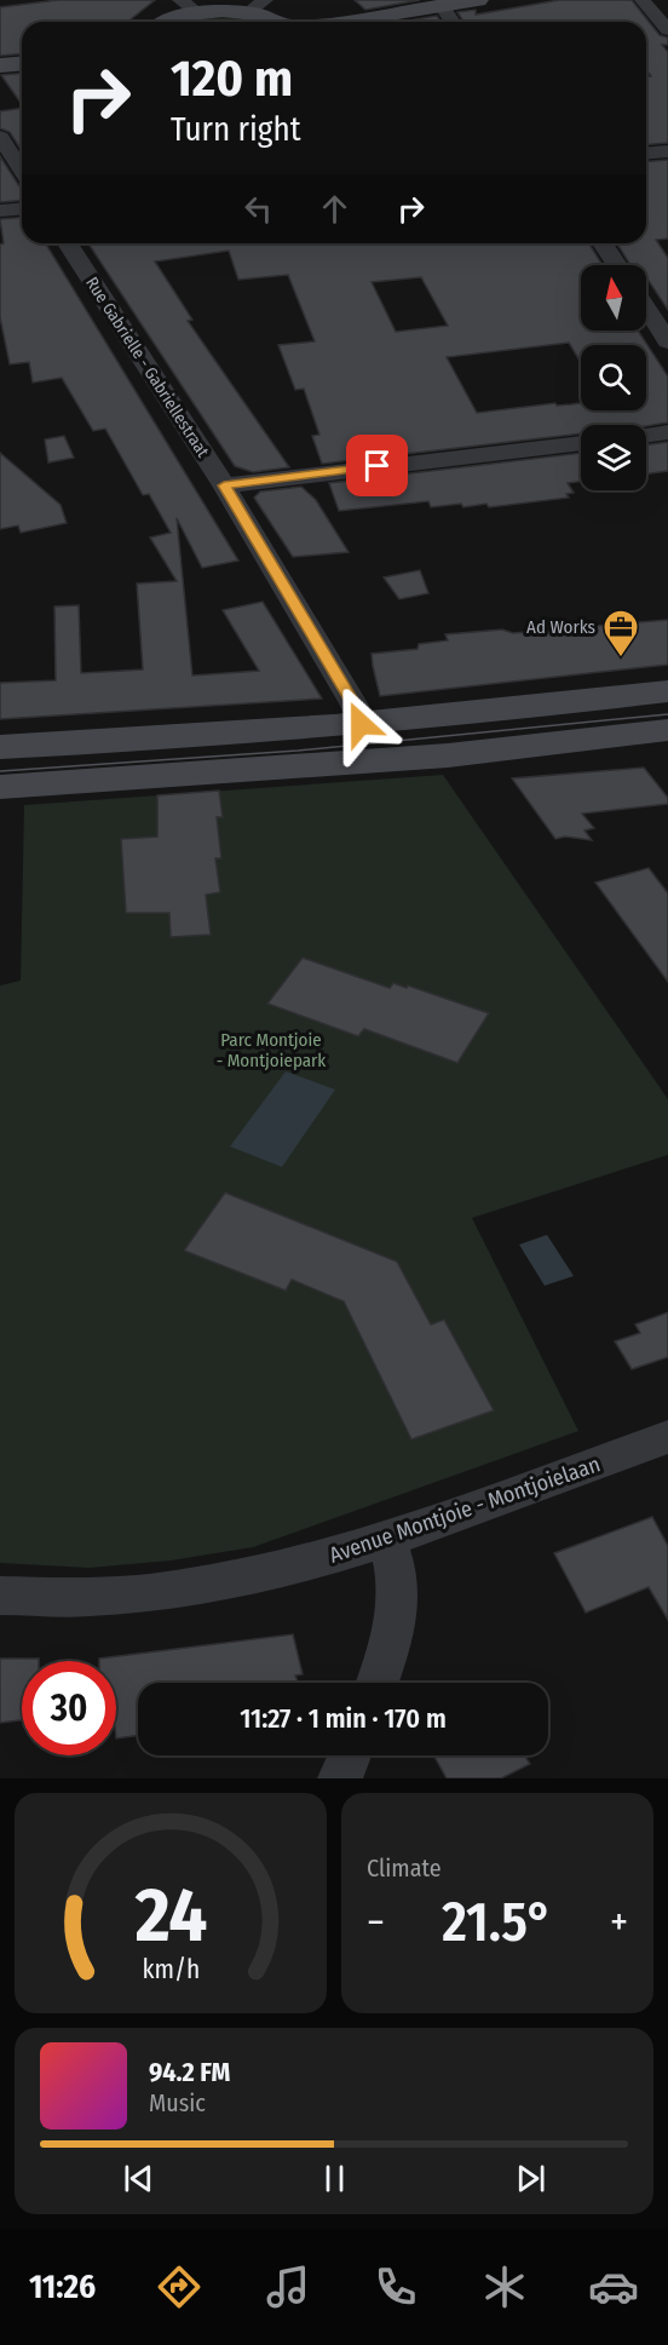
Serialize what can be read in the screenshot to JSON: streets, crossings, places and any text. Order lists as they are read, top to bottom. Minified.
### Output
{"streets":{"street":["Rue Gabrielle - Gabriellestraat","Avenue Montjoie - Montjoielaan"]},"parks":["Parc Montjoie - Montjoiepark"],"places":{"office":["Ad Works"]},"north":"top","page":{"turn":["120 m","Turn right"],"limit":"30","trip":"11:27 · 1 min · 170 m","tile":"Climate","heat":["−","21.5°","+"],"song":["94.2 FM","Music"],"tabs":"11:26","gauge":["24","km/h"]}}
